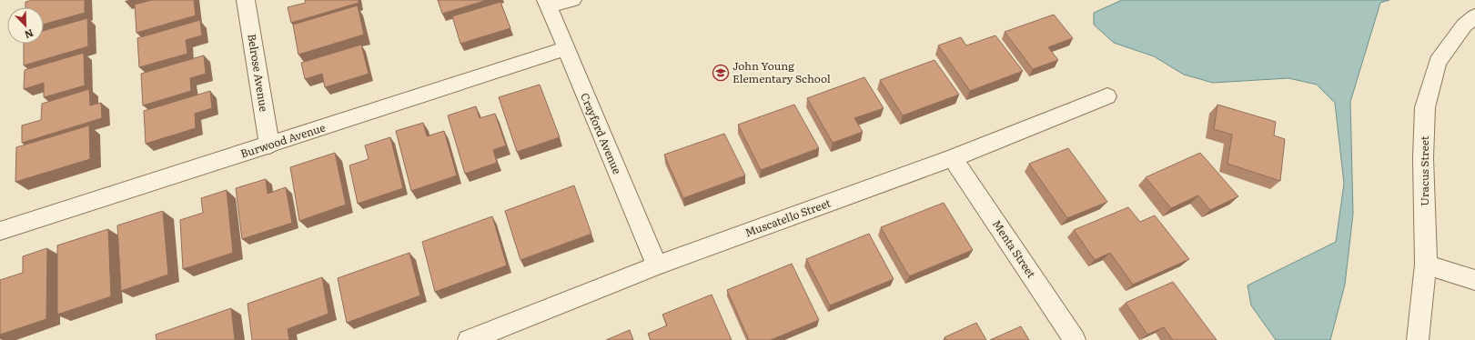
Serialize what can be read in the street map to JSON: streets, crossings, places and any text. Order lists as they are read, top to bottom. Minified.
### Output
{"streets":{"street":["Belrose Avenue","Crayford Avenue","Burwood Avenue","Uracus Street","Muscatello Street","Menta Street"]},"crossings":[["Belrose Avenue","Burwood Avenue"],["Crayford Avenue","Burwood Avenue"],["Crayford Avenue","Muscatello Street"],["Muscatello Street","Menta Street"]],"places":{"school or university":["John Young Elementary School"]},"north":"bottom right"}
